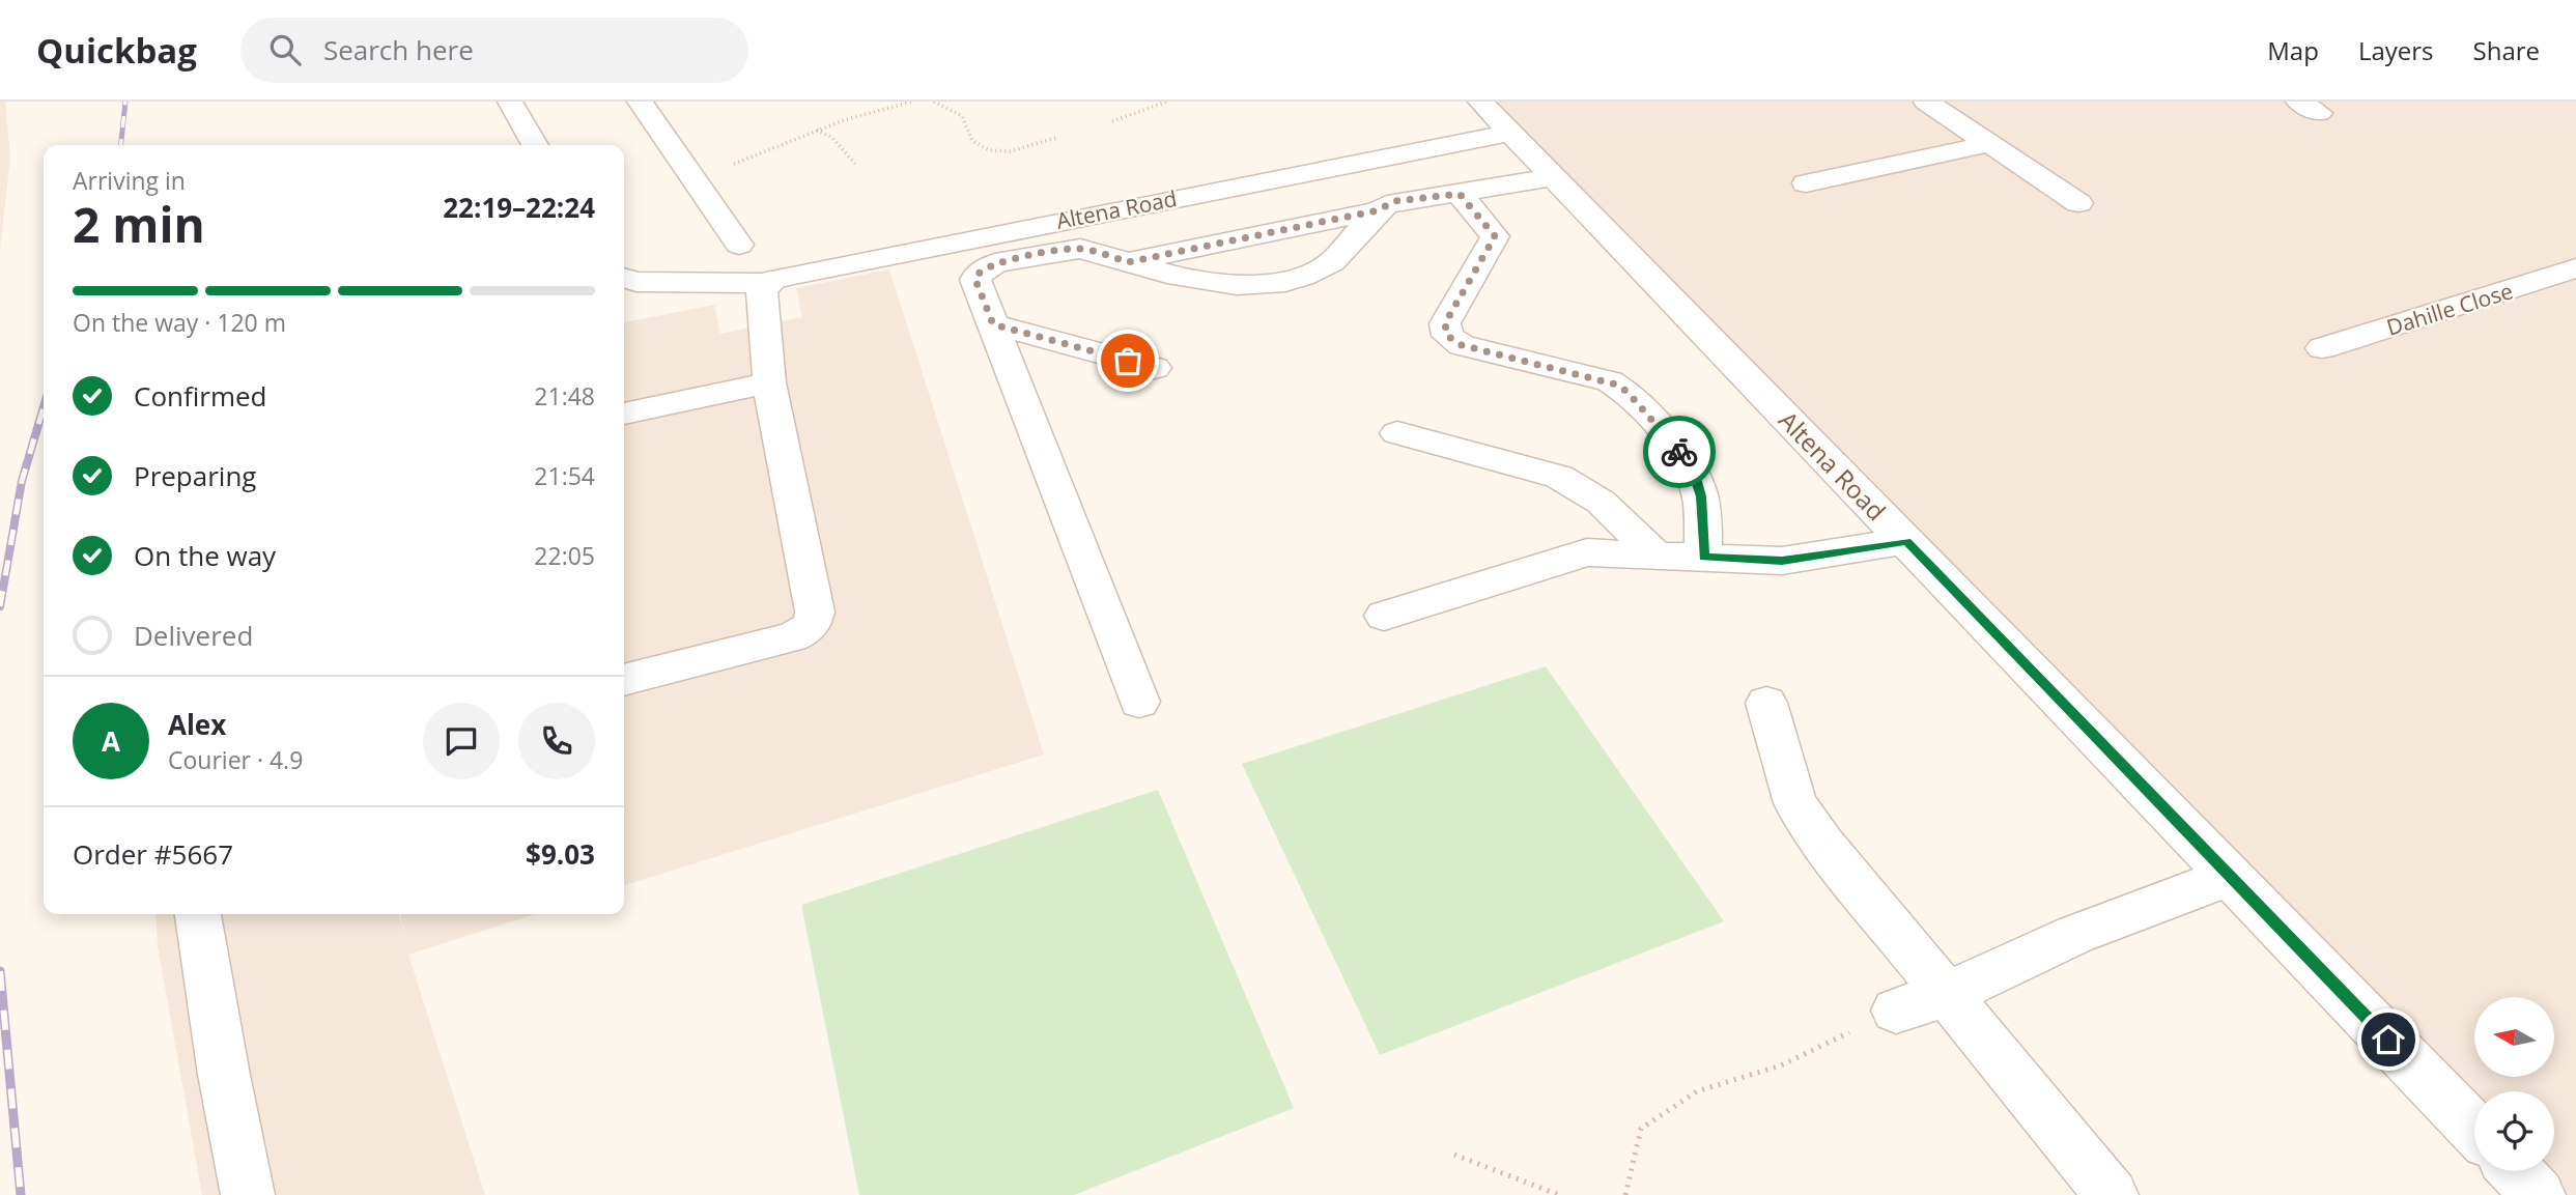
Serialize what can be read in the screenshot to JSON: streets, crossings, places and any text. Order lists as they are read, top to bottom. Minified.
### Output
{"streets":{"street":["Altena Road","Dahille Close"]},"north":"left","page":{"header":"Quickbag","search":"Search here","nav":["Map","Layers","Share"],"heading":["2 min","Arriving in","22:19–22:24"],"panel":["Alex","Courier · 4.9","Order #5667","$9.03"],"bar":"On the way · 120 m","list":[["Confirmed","21:48"],["Preparing","21:54"],["On the way","22:05"],"Delivered"],"round":"A"}}
